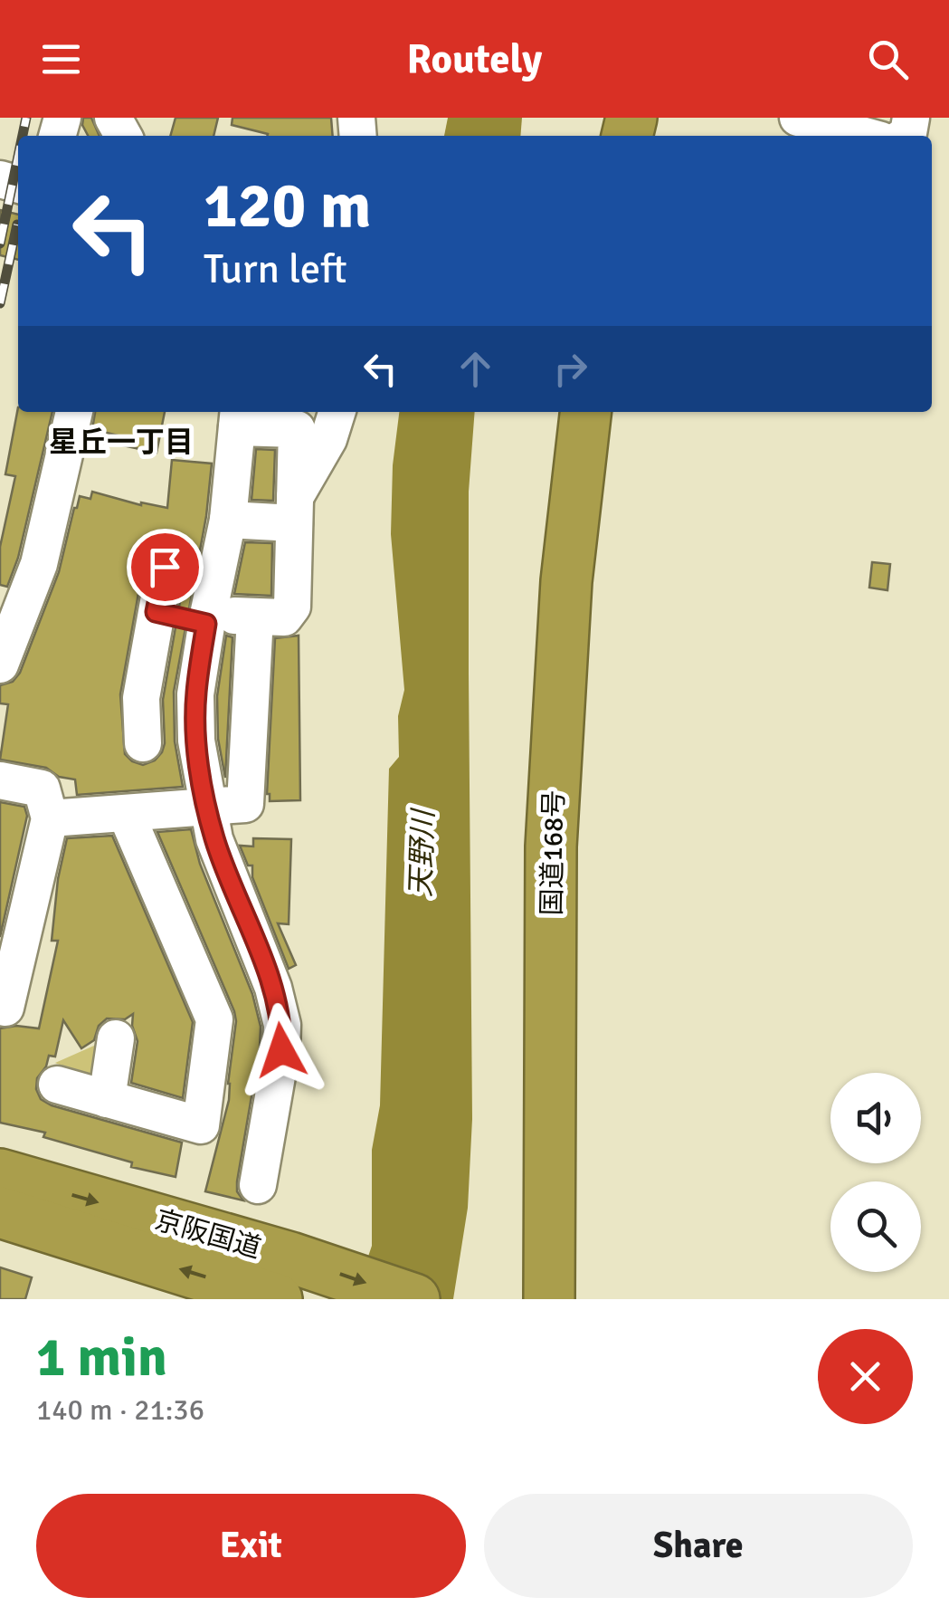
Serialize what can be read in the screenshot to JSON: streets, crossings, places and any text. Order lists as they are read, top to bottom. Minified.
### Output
{"streets":{"highway":["国道168号","京阪国道"]},"districts":["星丘一丁目"],"water":["天野川"],"page":{"header":"Routely","turn":["120 m","Turn left"],"heading":["1 min","140 m · 21:36"],"buttons":["Exit","Share"]}}
